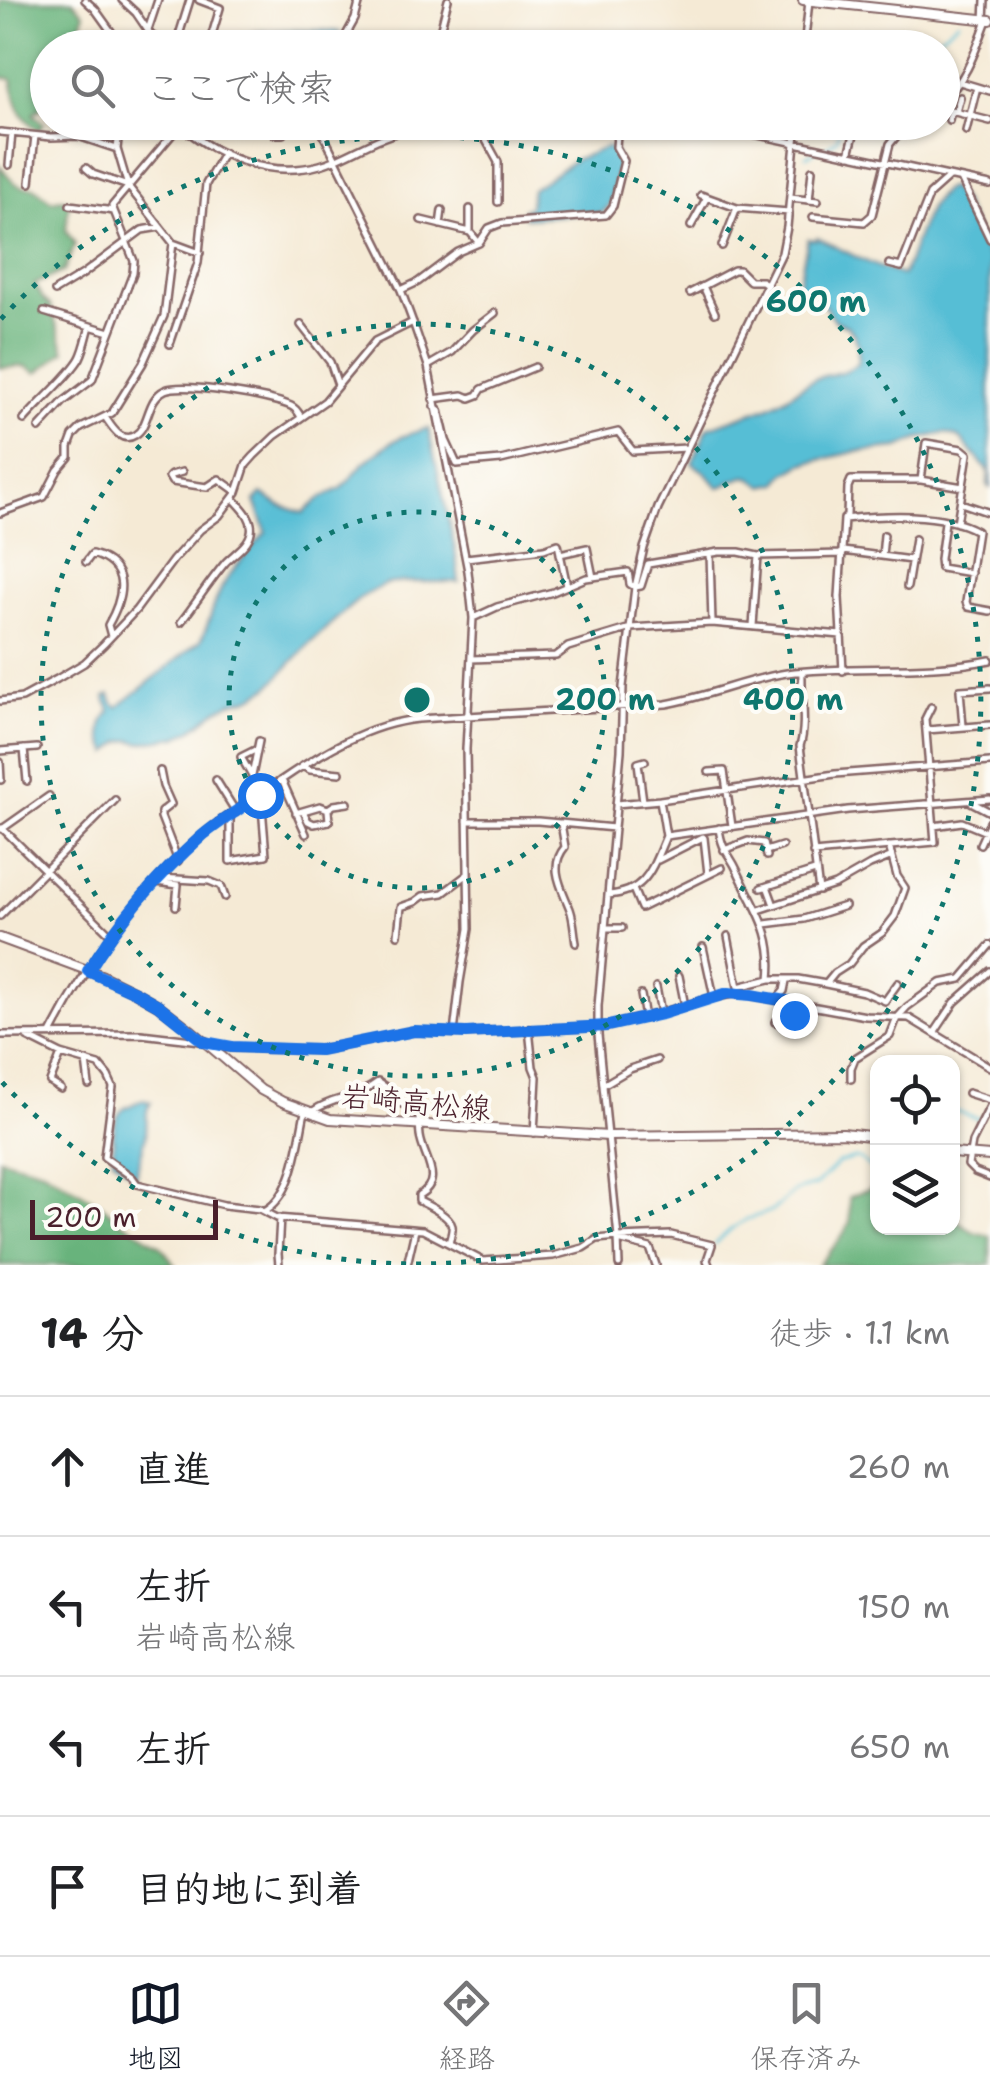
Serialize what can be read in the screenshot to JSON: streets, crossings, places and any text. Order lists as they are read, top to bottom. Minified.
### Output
{"streets":{"main road":["岩崎高松線"]},"scale_bar":"200 m","page":{"search":"ここで検索","scale":"200 m","heading":["14 分","徒歩 · 1.1 km"],"list":[["直進","260 m"],["左折","岩崎高松線","150 m"],["左折","650 m"],"目的地に到着"],"nav":["地図","経路","保存済み"]},"rings":["600 m","200 m","400 m"]}
